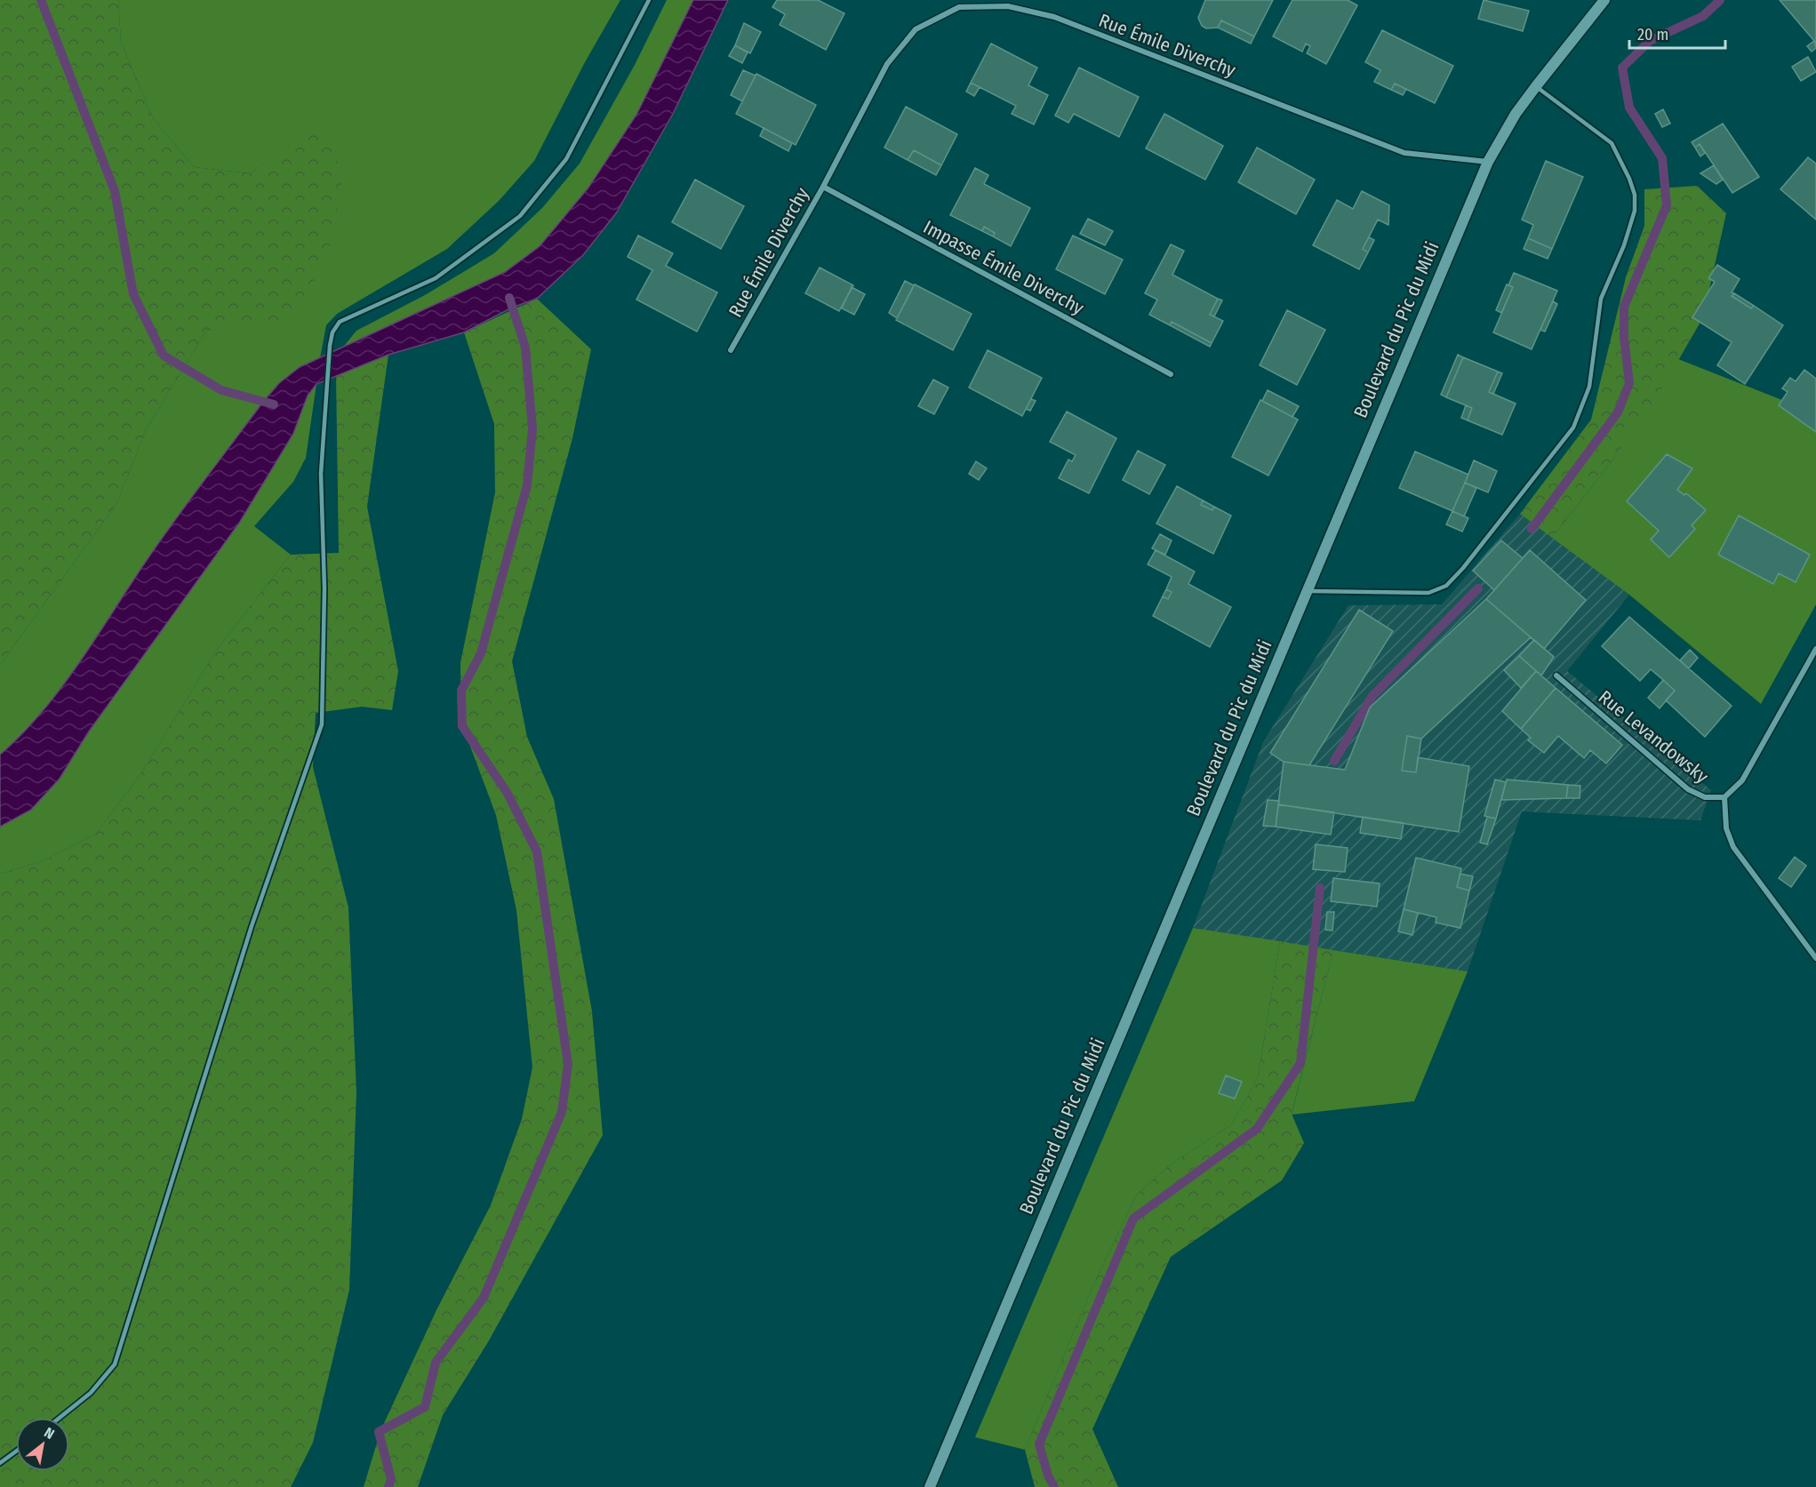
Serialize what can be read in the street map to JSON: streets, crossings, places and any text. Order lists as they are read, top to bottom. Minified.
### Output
{"streets":{"main road":["Boulevard du Pic du Midi"],"street":["Rue Émile Diverchy","Impasse Émile Diverchy","Rue Levandowsky"]},"crossings":[["Rue Émile Diverchy","Impasse Émile Diverchy"],["Rue Émile Diverchy","Boulevard du Pic du Midi"]],"scale_bar":"20 m","north":"top right"}
